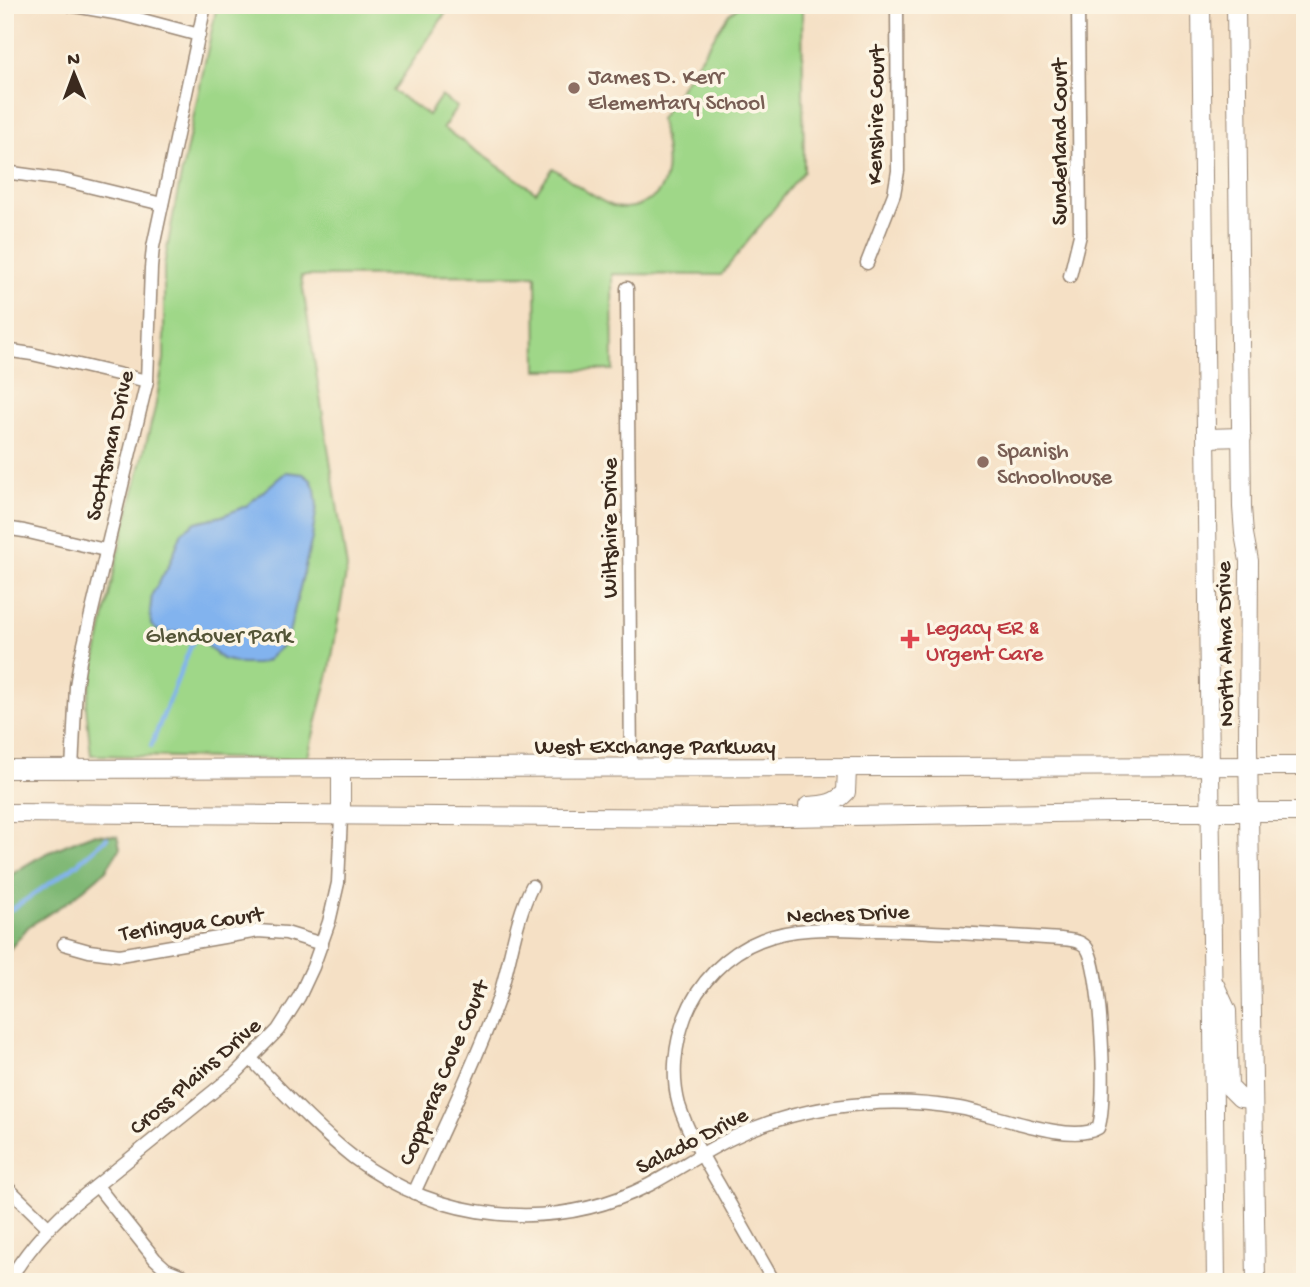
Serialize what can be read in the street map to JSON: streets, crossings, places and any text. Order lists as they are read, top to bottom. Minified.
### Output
{"streets":{"main road":["North Alma Drive","West Exchange Parkway"],"street":["Kenshire Court","Sunderland Court","Scottsman Drive","Wiltshire Drive","Neches Drive","Terlingua Court","Copperas Cove Court","Cross Plains Drive","Salado Drive"]},"crossings":[["Scottsman Drive","West Exchange Parkway"],["Wiltshire Drive","West Exchange Parkway"],["North Alma Drive","West Exchange Parkway"],["Neches Drive","Salado Drive"],["Terlingua Court","Cross Plains Drive"],["Copperas Cove Court","Salado Drive"],["Cross Plains Drive","Salado Drive"]],"parks":["Glendover Park"],"places":{"other":["James D. Kerr Elementary School","Spanish Schoolhouse"],"health":["Legacy ER & Urgent Care"]},"north":"top"}
